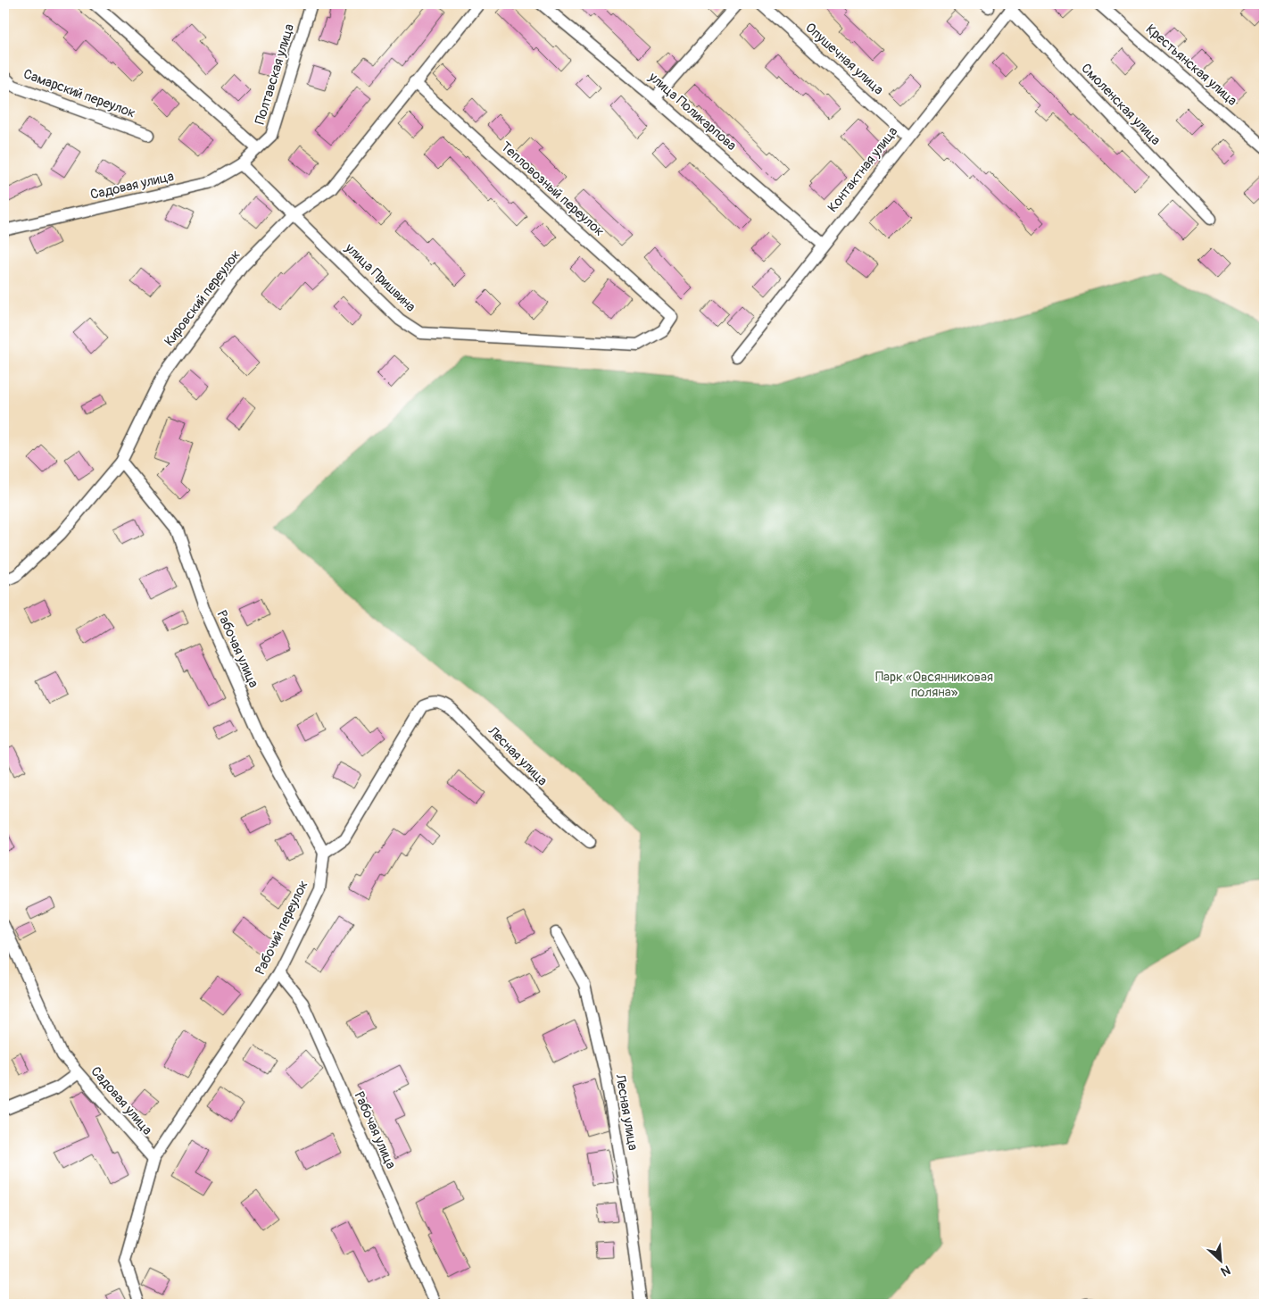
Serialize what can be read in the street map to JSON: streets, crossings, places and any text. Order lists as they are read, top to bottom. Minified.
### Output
{"streets":{"street":["Опушечная улица","Крестьянская улица","Полтавская улица","Самарский переулок","Смоленская улица","улица Поликарпова","Контактная улица","Садовая улица","Тепловозный переулок","улица Пришвина","Кировский переулок","Рабочая улица","Лесная улица","Рабочий переулок"]},"crossings":[["Опушечная улица","Контактная улица"],["Полтавская улица","Садовая улица"],["Смоленская улица","Контактная улица"],["улица Поликарпова","Контактная улица"],["Садовая улица","улица Пришвина"],["Садовая улица","Рабочий переулок"],["Тепловозный переулок","улица Пришвина"],["Тепловозный переулок","Кировский переулок"],["улица Пришвина","Кировский переулок"],["Кировский переулок","Рабочая улица"],["Рабочая улица","Лесная улица"],["Рабочая улица","Рабочий переулок"],["Лесная улица","Рабочий переулок"]],"parks":["Парк «Овсянниковая поляна»"],"north":"bottom right"}
